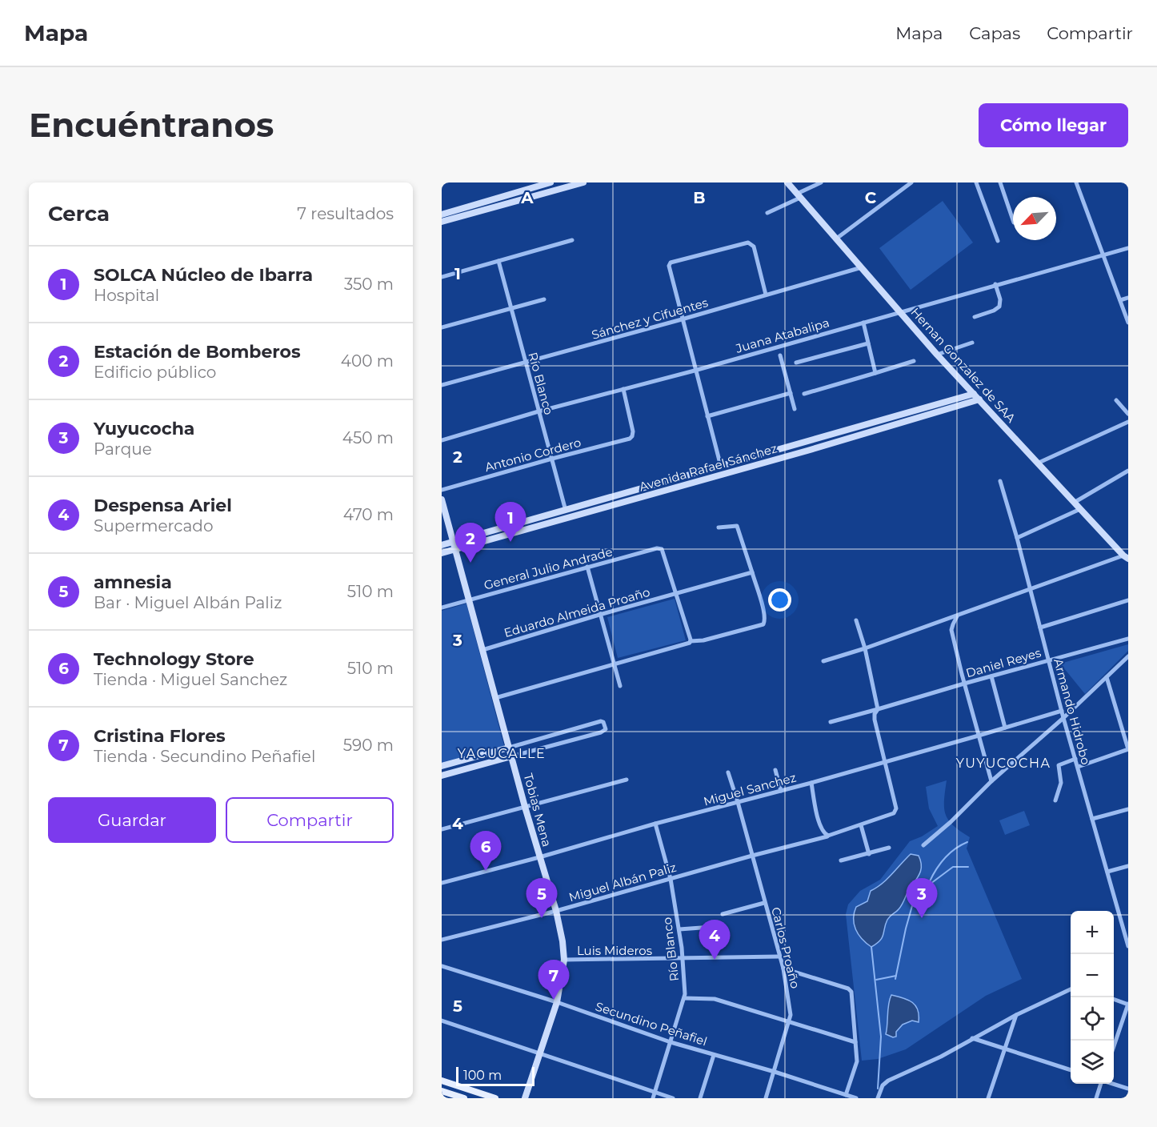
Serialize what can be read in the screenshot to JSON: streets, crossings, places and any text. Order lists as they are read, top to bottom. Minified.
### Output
{"streets":{"street":["Sánchez y Cifuentes","Juana Atabalipa","Hernan Gonzalez de SAA","Río Blanco","Antonio Cordero","Avenida Rafael Sánchez","General Julio Andrade","Eduardo Almeida Proaño","Daniel Reyes","Armando Hidrobo","Miguel Sanchez","Tobias Mena","Miguel Albán Paliz","Carlos Proaño","Luis Mideros","Secundino Peñafiel"]},"crossings":[["Sánchez y Cifuentes","Hernan Gonzalez de SAA"],["Sánchez y Cifuentes","Río Blanco"],["Juana Atabalipa","Hernan Gonzalez de SAA"],["Juana Atabalipa","Río Blanco"],["Juana Atabalipa","Antonio Cordero"],["Hernan Gonzalez de SAA","Avenida Rafael Sánchez"],["Río Blanco","Antonio Cordero"],["Río Blanco","Avenida Rafael Sánchez"],["Río Blanco","Miguel Sanchez"],["Río Blanco","Miguel Albán Paliz"],["Río Blanco","Luis Mideros"],["Río Blanco","Secundino Peñafiel"],["Avenida Rafael Sánchez","Tobias Mena"],["General Julio Andrade","Eduardo Almeida Proaño"],["General Julio Andrade","Tobias Mena"],["Eduardo Almeida Proaño","Tobias Mena"],["Daniel Reyes","Armando Hidrobo"],["Armando Hidrobo","Miguel Sanchez"],["Miguel Sanchez","Tobias Mena"],["Miguel Sanchez","Miguel Albán Paliz"],["Miguel Sanchez","Carlos Proaño"],["Tobias Mena","Miguel Albán Paliz"],["Tobias Mena","Luis Mideros"],["Tobias Mena","Secundino Peñafiel"],["Miguel Albán Paliz","Carlos Proaño"],["Carlos Proaño","Luis Mideros"],["Carlos Proaño","Secundino Peñafiel"]],"districts":["YACUCALLE","YUYUCOCHA"],"scale_bar":"100 m","north":"bottom left","page":{"header":"Mapa","nav":["Mapa","Capas","Compartir"],"buttons":["Cómo llegar",["Guardar","Compartir"]],"title":"Encuéntranos","heading":["Cerca","7 resultados"],"list":[{"mark":"1","name":"SOLCA Núcleo de Ibarra","note":"Hospital","value":"350 m"},{"mark":"2","name":"Estación de Bomberos","note":"Edificio público","value":"400 m"},{"mark":"3","name":"Yuyucocha","note":"Parque","value":"450 m"},{"mark":"4","name":"Despensa Ariel","note":"Supermercado","value":"470 m"},{"mark":"5","name":"amnesia","note":"Bar · Miguel Albán Paliz","value":"510 m"},{"mark":"6","name":"Technology Store","note":"Tienda · Miguel Sanchez","value":"510 m"},{"mark":"7","name":"Cristina Flores","note":"Tienda · Secundino Peñafiel","value":"590 m"}],"pins":["1","2","6","3","5","4","7"],"map_buttons":["+","−"],"scale":"100 m"},"grid":{"columns":["A","B","C"],"rows":["1","2","3","4","5"]}}
